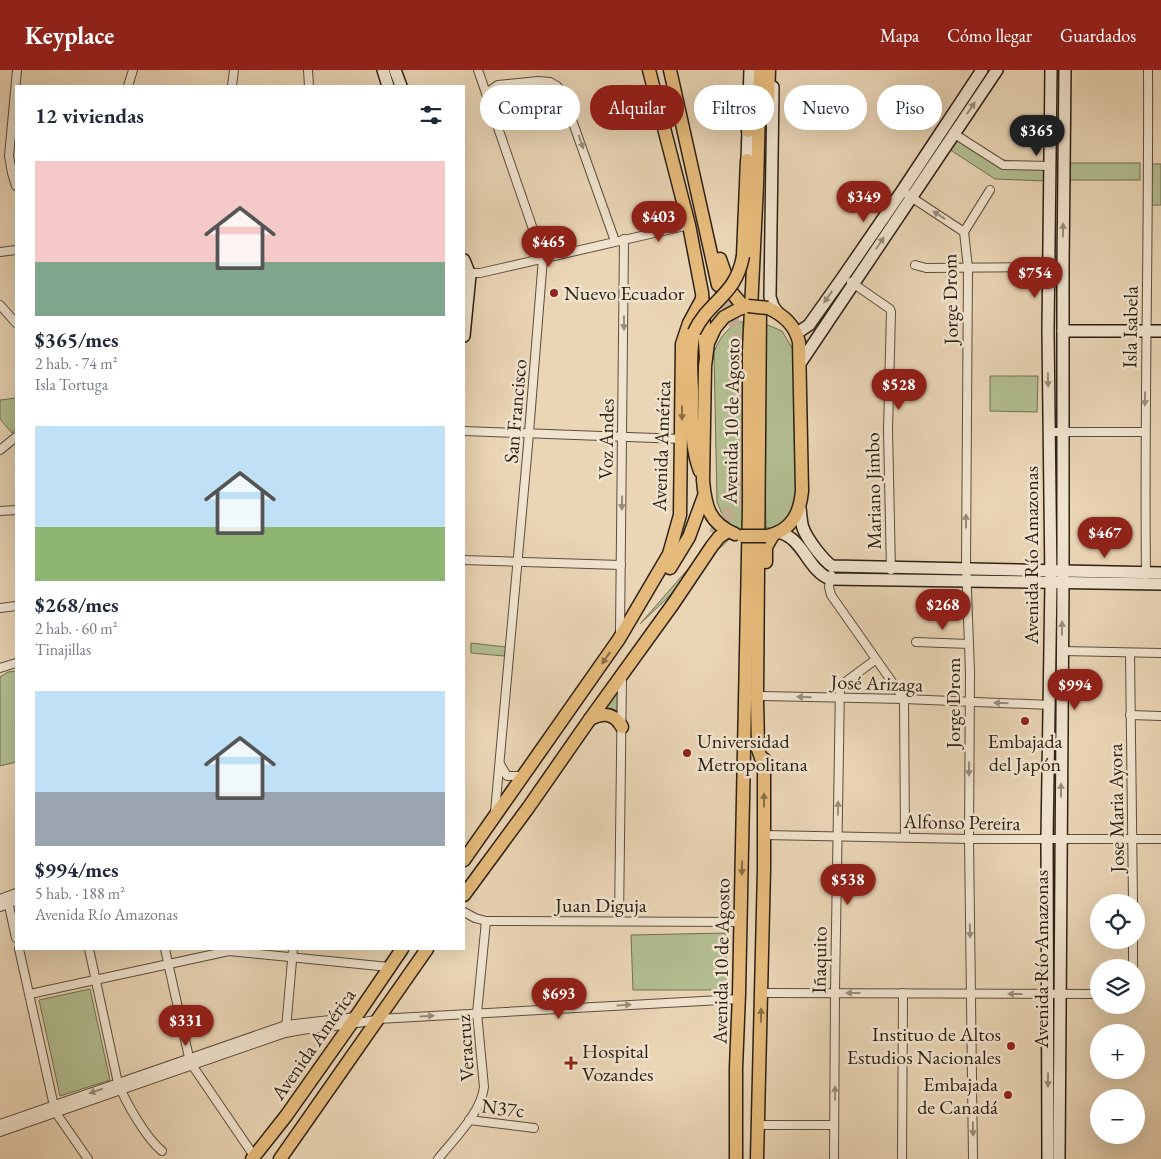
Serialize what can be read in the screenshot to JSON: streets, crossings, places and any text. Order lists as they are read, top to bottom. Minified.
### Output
{"streets":{"main road":["Avenida 10 de Agosto","Avenida América","Avenida Río Amazonas"],"street":["Jorge Drom","Isla Isabela","San Francisco","Voz Andes","Mariano Jimbo","José Arizaga","Jose Maria Ayora","Alfonso Pereira","Juan Diguja","Iñaquito","Veracruz","N37c"]},"crossings":[["Jorge Drom","José Arizaga"],["Jorge Drom","Alfonso Pereira"],["San Francisco","Avenida América"],["Avenida 10 de Agosto","Avenida América"],["Avenida 10 de Agosto","José Arizaga"],["Avenida 10 de Agosto","Alfonso Pereira"],["Avenida 10 de Agosto","Juan Diguja"],["Voz Andes","Avenida América"],["Avenida Río Amazonas","José Arizaga"],["Avenida Río Amazonas","Alfonso Pereira"],["José Arizaga","Iñaquito"],["Jose Maria Ayora","Alfonso Pereira"],["Alfonso Pereira","Iñaquito"],["Juan Diguja","Veracruz"],["Veracruz","N37c"]],"one_way":["Voz Andes","José Arizaga"],"places":{"other":["Nuevo Ecuador","Embajada del Japón","Universidad Metropolitana","Instituo de Altos Estudios Nacionales","Embajada de Canadá"],"health":["Hospital Vozandes"]},"page":{"header":"Keyplace","nav":["Mapa","Cómo llegar","Guardados"],"chip":["Comprar","Alquilar","Filtros","Nuevo","Piso"],"heading":"12 viviendas","price":["$365","$349","$403","$465","$754","$528","$467","$268","$994","$538","$693","$331"],"list":[{"name":"$365/mes","note":"2 hab. · 74 m² · Isla Tortuga"},{"name":"$268/mes","note":"2 hab. · 60 m² · Tinajillas"},{"name":"$994/mes","note":"5 hab. · 188 m² · Avenida Río Amazonas"}],"map_buttons":["+","−"]}}
